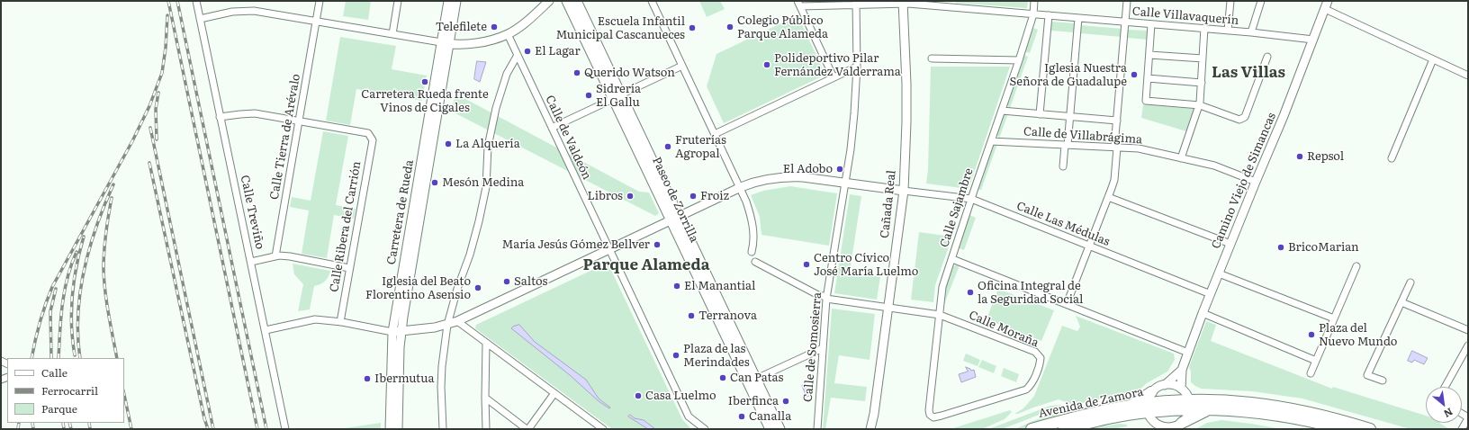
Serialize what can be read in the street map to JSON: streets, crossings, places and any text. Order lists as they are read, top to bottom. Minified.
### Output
{"streets":{"highway":["Avenida de Zamora"],"main road":["Paseo de Zorrilla"],"street":["Calle Villavaquerín","Calle de Villabrágima","Calle Tierra de Arévalo","Calle de Valdeón","Camino Viejo de Simancas","Cañada Real","Calle Sajambre","Calle Treviño","Carretera de Rueda","Calle Las Médulas","Calle Ribera del Carrión","Calle Moraña","Calle de Somosierra"]},"crossings":[["Calle Villavaquerín","Camino Viejo de Simancas"],["Calle Villavaquerín","Cañada Real"],["Calle Villavaquerín","Calle Sajambre"],["Calle Villavaquerín","Calle de Somosierra"],["Calle de Villabrágima","Camino Viejo de Simancas"],["Calle de Villabrágima","Calle Sajambre"],["Calle Tierra de Arévalo","Calle Ribera del Carrión"],["Camino Viejo de Simancas","Calle Las Médulas"],["Cañada Real","Calle Las Médulas"],["Cañada Real","Calle Moraña"],["Calle Sajambre","Calle Las Médulas"],["Calle Sajambre","Calle Moraña"],["Calle Moraña","Calle de Somosierra"]],"districts":["Las Villas","Parque Alameda"],"places":["Telefilete","Colegio Público Parque Alameda","Escuela Infantil Municipal Cascanueces","El Lagar","Polideportivo Pilar Fernández Valderrama","Querido Watson","Iglesia Nuestra Señora de Guadalupe","Carretera Rueda frente Vinos de Cigales","Sidrería El Gallu","La Alquería","Fruterías Agropal","Repsol","El Adobo","Mesón Medina","Libros","Froiz","María Jesús Gómez Bellver","BricoMarian","Centro Cívico José María Luelmo","Saltos","El Manantial","Iglesia del Beato Florentino Asensio","Oficina Integral de la Seguridad Social","Terranova","Plaza del Nuevo Mundo","Plaza de las Merindades","Can Patas","Ibermutua","Casa Luelmo","Iberfinca","Canalla"],"legend":["Calle","Ferrocarril","Parque"],"north":"bottom right"}
